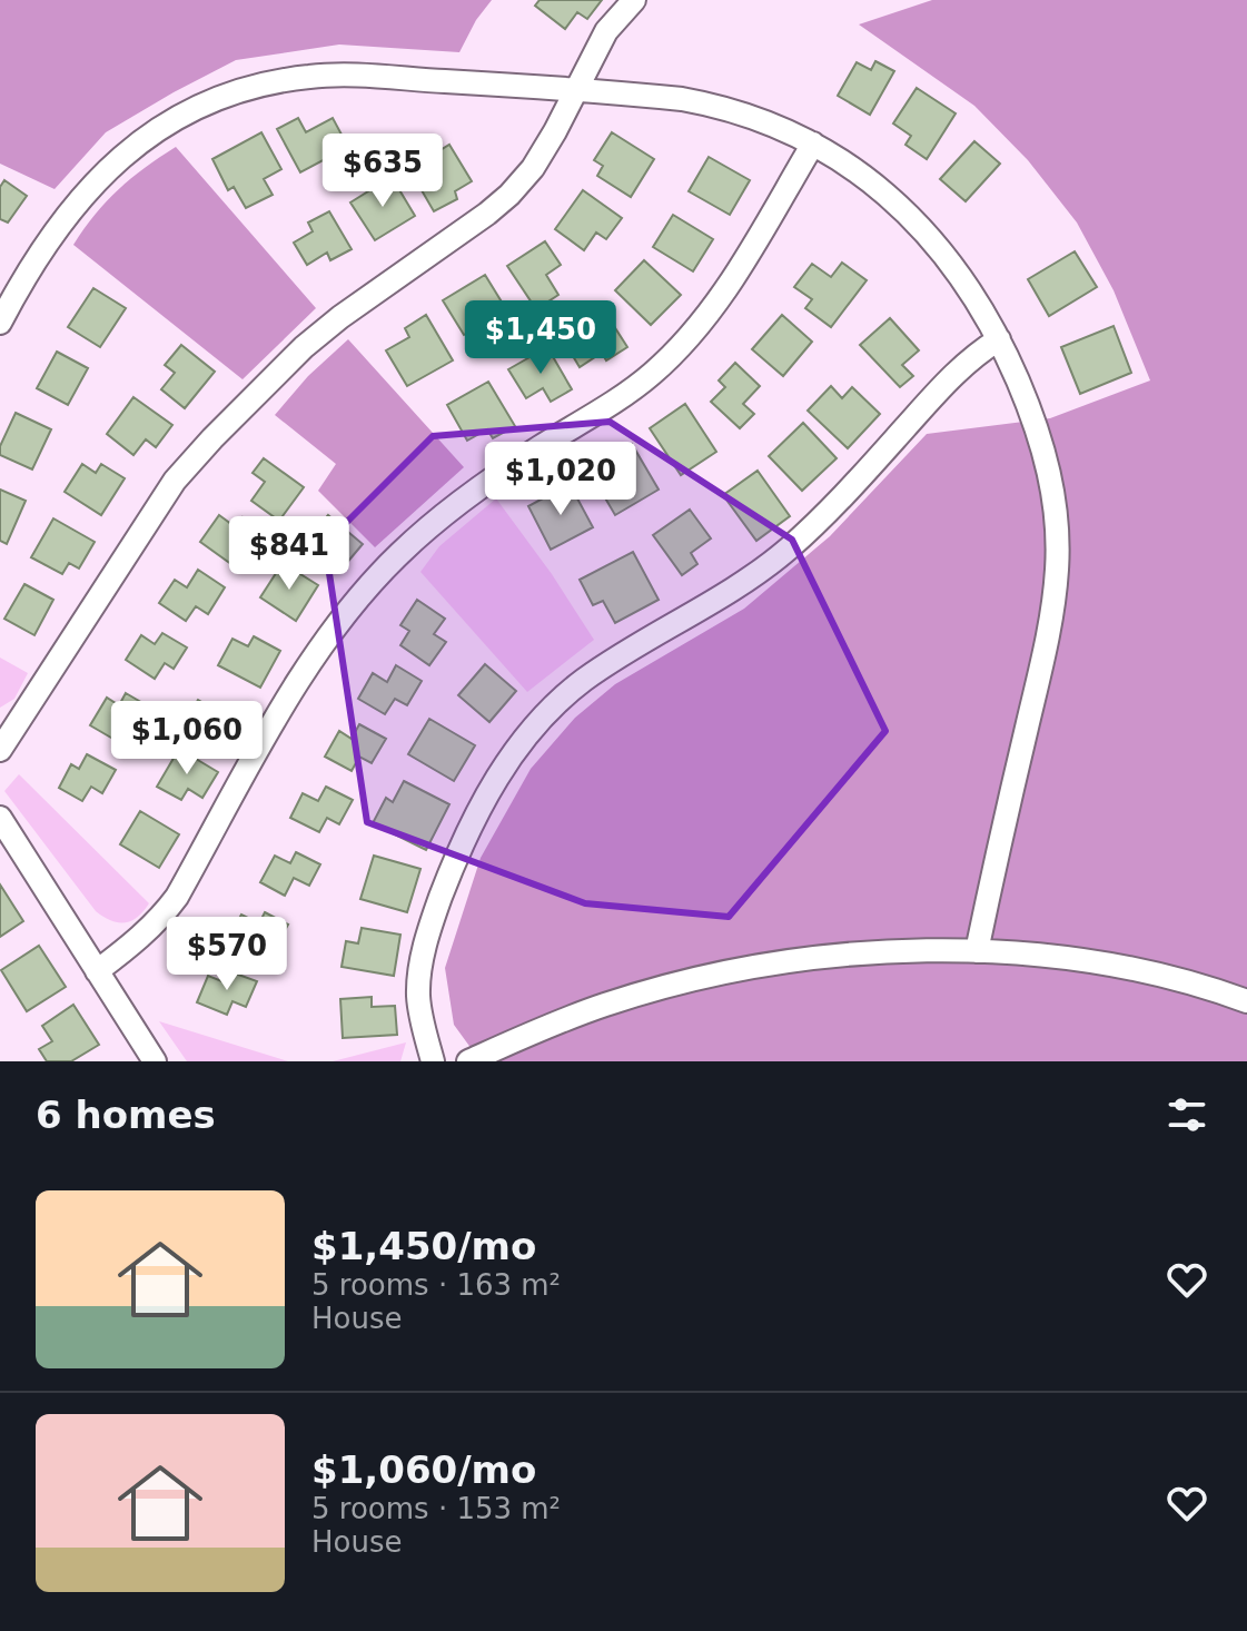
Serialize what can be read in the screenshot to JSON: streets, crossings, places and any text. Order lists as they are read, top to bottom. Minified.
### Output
{"page":{"price":["$635","$1,450","$1,020","$841","$1,060","$570"],"heading":"6 homes","list":[{"name":"$1,450/mo","note":"5 rooms · 163 m² · House"},{"name":"$1,060/mo","note":"5 rooms · 153 m² · House"}]}}
